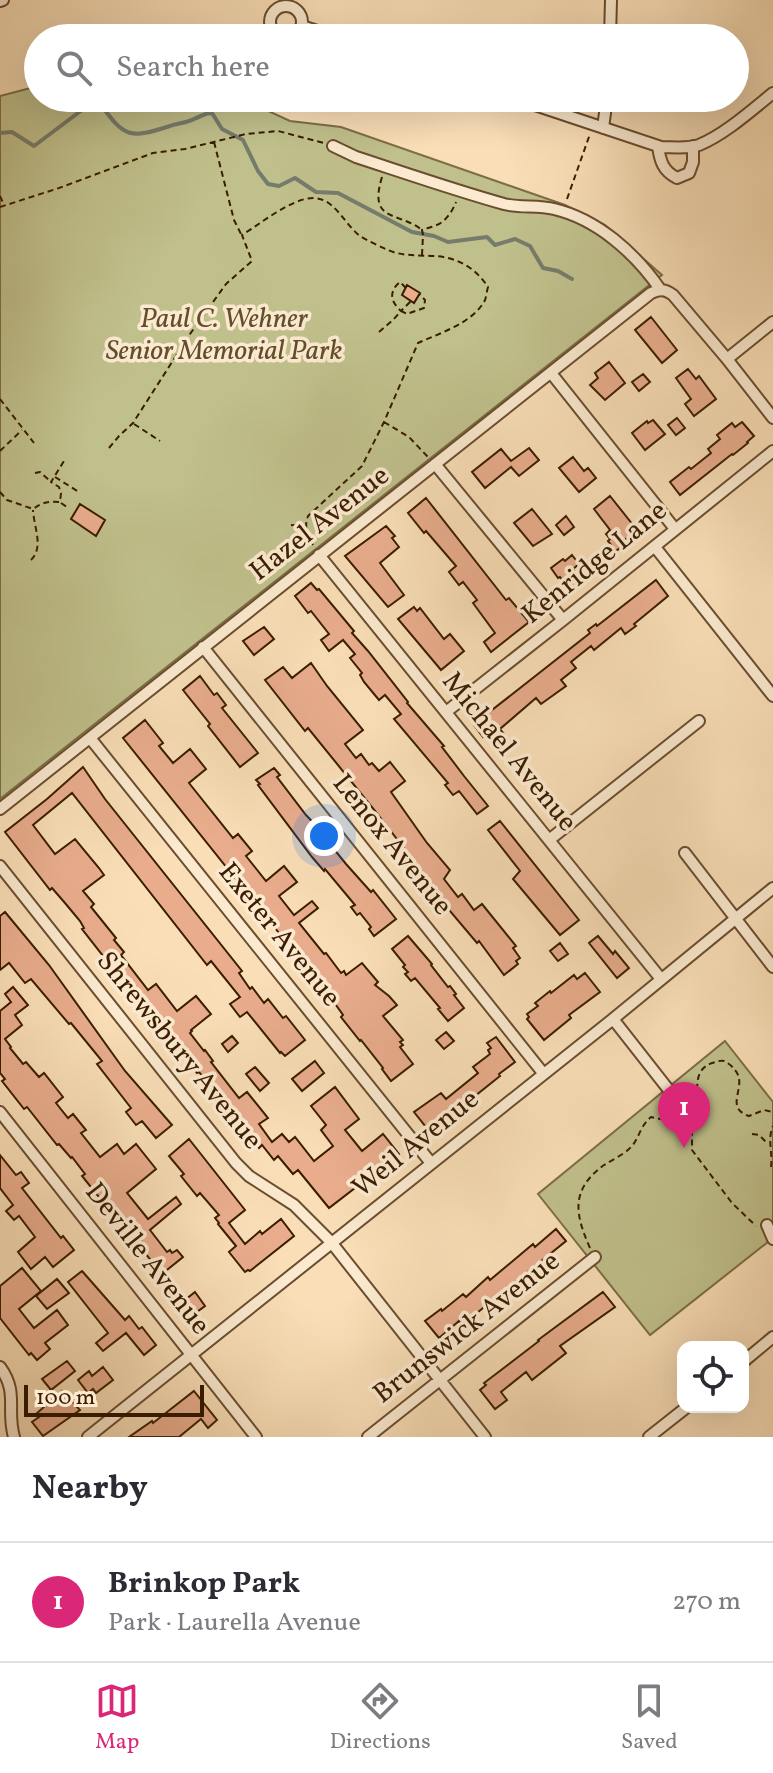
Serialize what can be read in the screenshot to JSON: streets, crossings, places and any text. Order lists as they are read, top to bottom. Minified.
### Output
{"streets":{"street":["Hazel Avenue","Kenridge Lane","Michael Avenue","Lenox Avenue","Exeter Avenue","Shrewsbury Avenue","Weil Avenue","Deville Avenue","Brunswick Avenue"]},"crossings":[["Hazel Avenue","Michael Avenue"],["Hazel Avenue","Lenox Avenue"],["Hazel Avenue","Exeter Avenue"],["Kenridge Lane","Michael Avenue"],["Michael Avenue","Weil Avenue"],["Lenox Avenue","Weil Avenue"],["Exeter Avenue","Weil Avenue"],["Shrewsbury Avenue","Weil Avenue"],["Shrewsbury Avenue","Brunswick Avenue"],["Weil Avenue","Deville Avenue"]],"parks":["Paul C. Wehner Senior Memorial Park"],"scale_bar":"100 m","page":{"search":"Search here","pins":"1","scale":"100 m","heading":"Nearby","list":[{"mark":"1","name":"Brinkop Park","note":"Park · Laurella Avenue","value":"270 m"}],"nav":["Map","Directions","Saved"]}}
